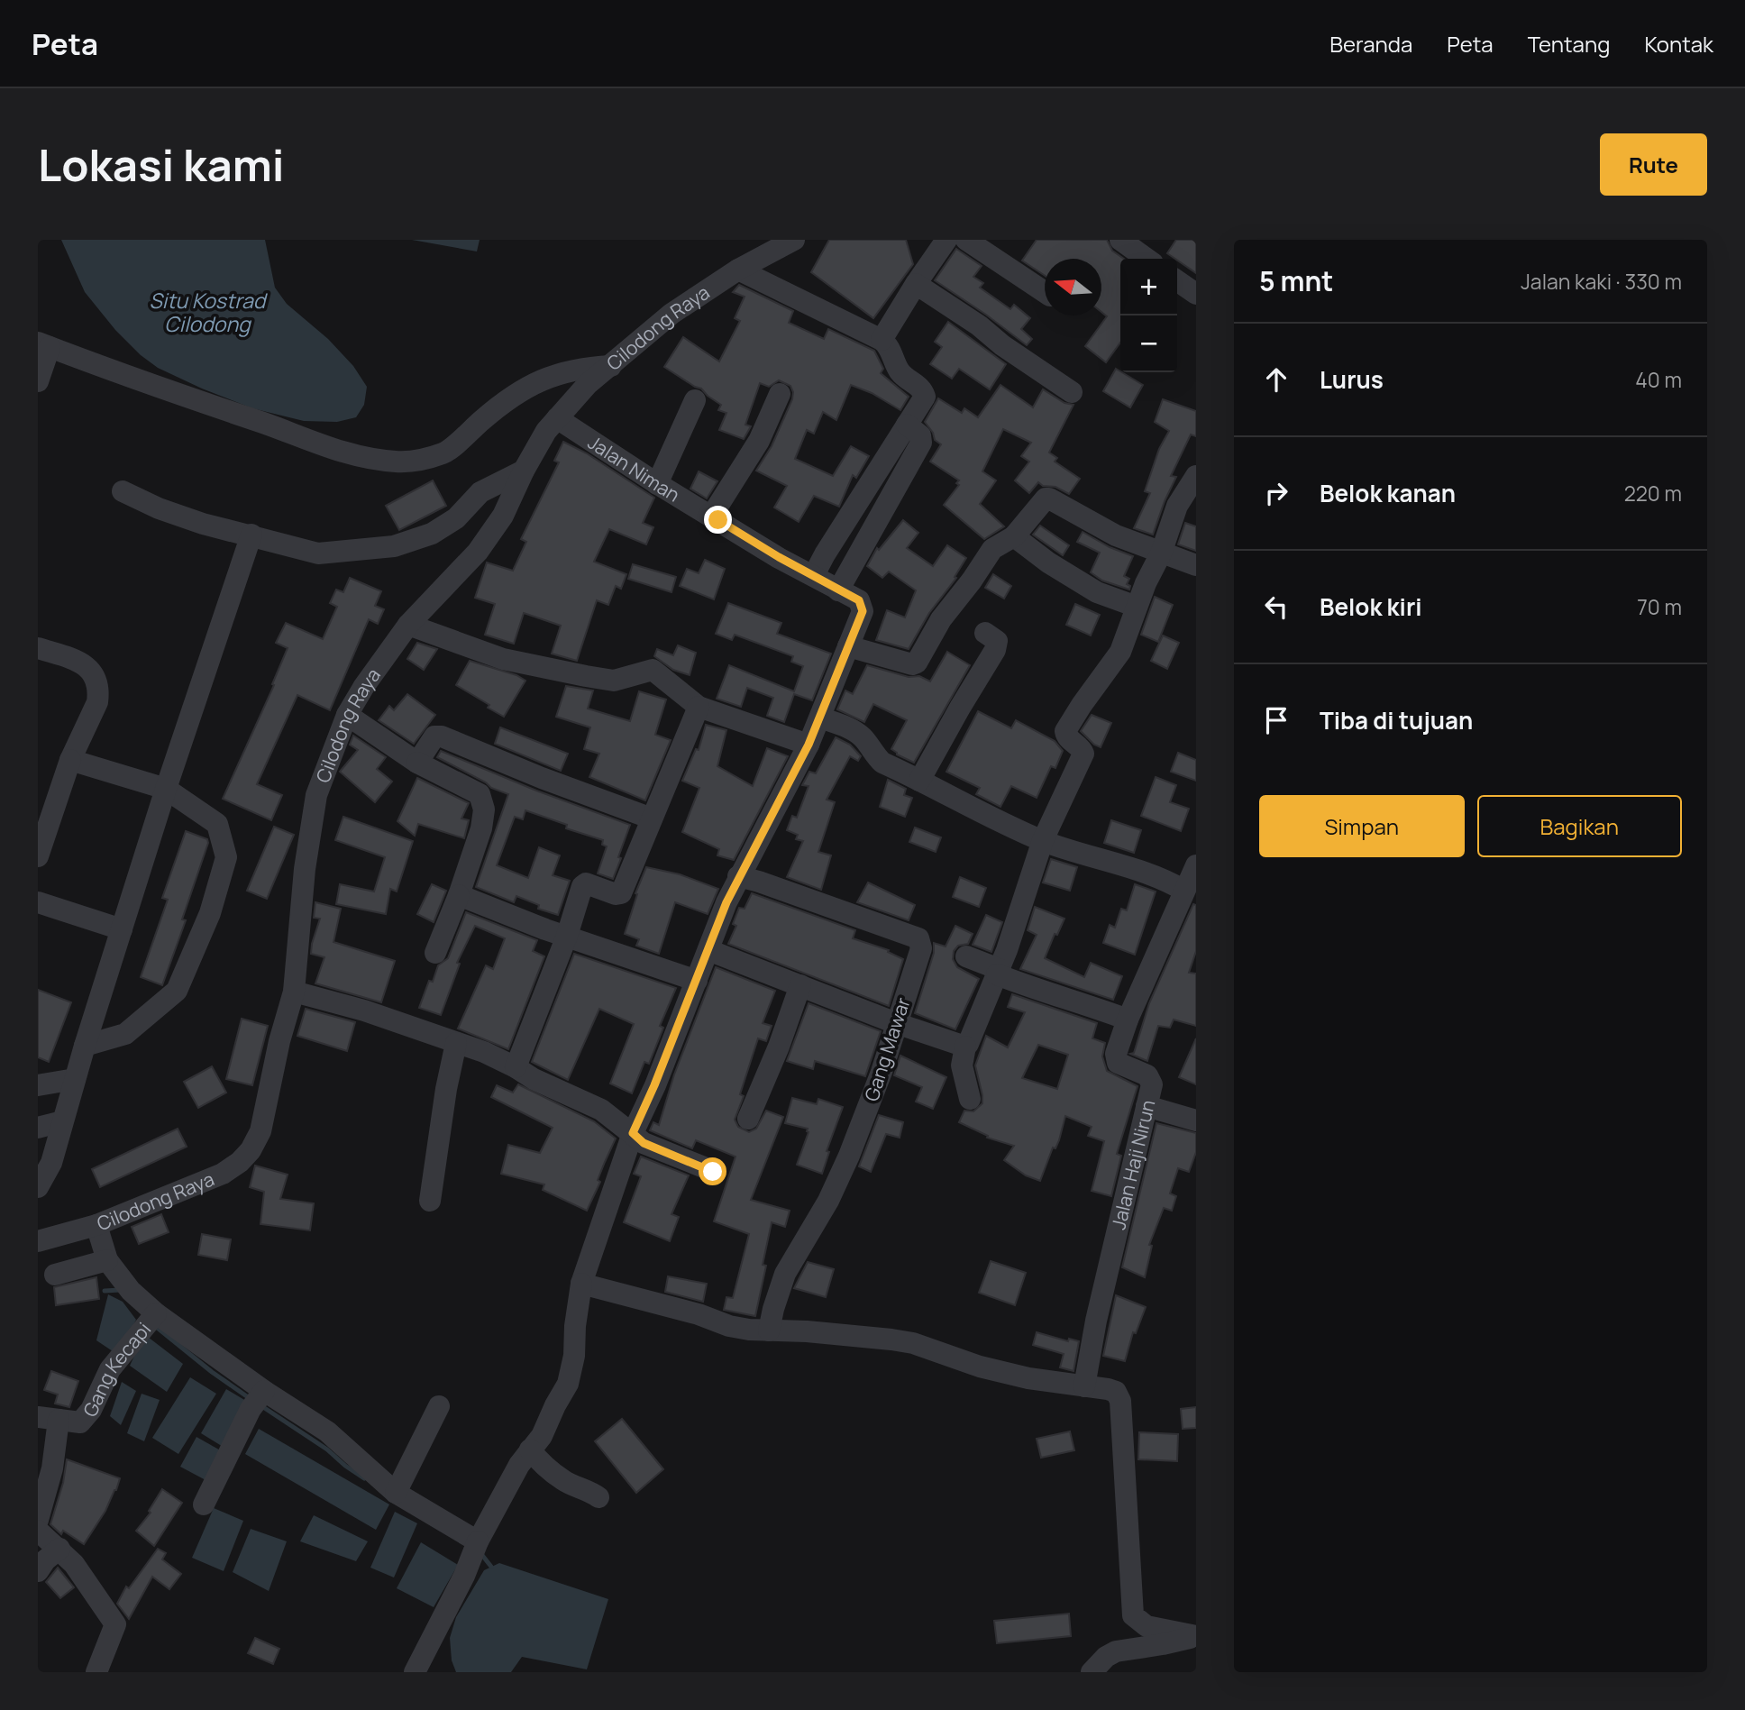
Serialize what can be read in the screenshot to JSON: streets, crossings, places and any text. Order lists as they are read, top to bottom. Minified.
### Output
{"streets":{"street":["Cilodong Raya","Jalan Niman","Gang Mawar","Jalan Haji Nirun","Gang Kecapi"]},"crossings":[["Cilodong Raya","Jalan Niman"],["Jalan Niman","Gang Mawar"]],"water":["Situ Kostrad Cilodong"],"north":"left","page":{"header":"Peta","nav":["Beranda","Peta","Tentang","Kontak"],"buttons":["Rute",["Simpan","Bagikan"]],"title":"Lokasi kami","heading":["5 mnt","Jalan kaki · 330 m"],"map_buttons":["+","−"],"list":[["Lurus","40 m"],["Belok kanan","220 m"],["Belok kiri","70 m"],"Tiba di tujuan"]}}
